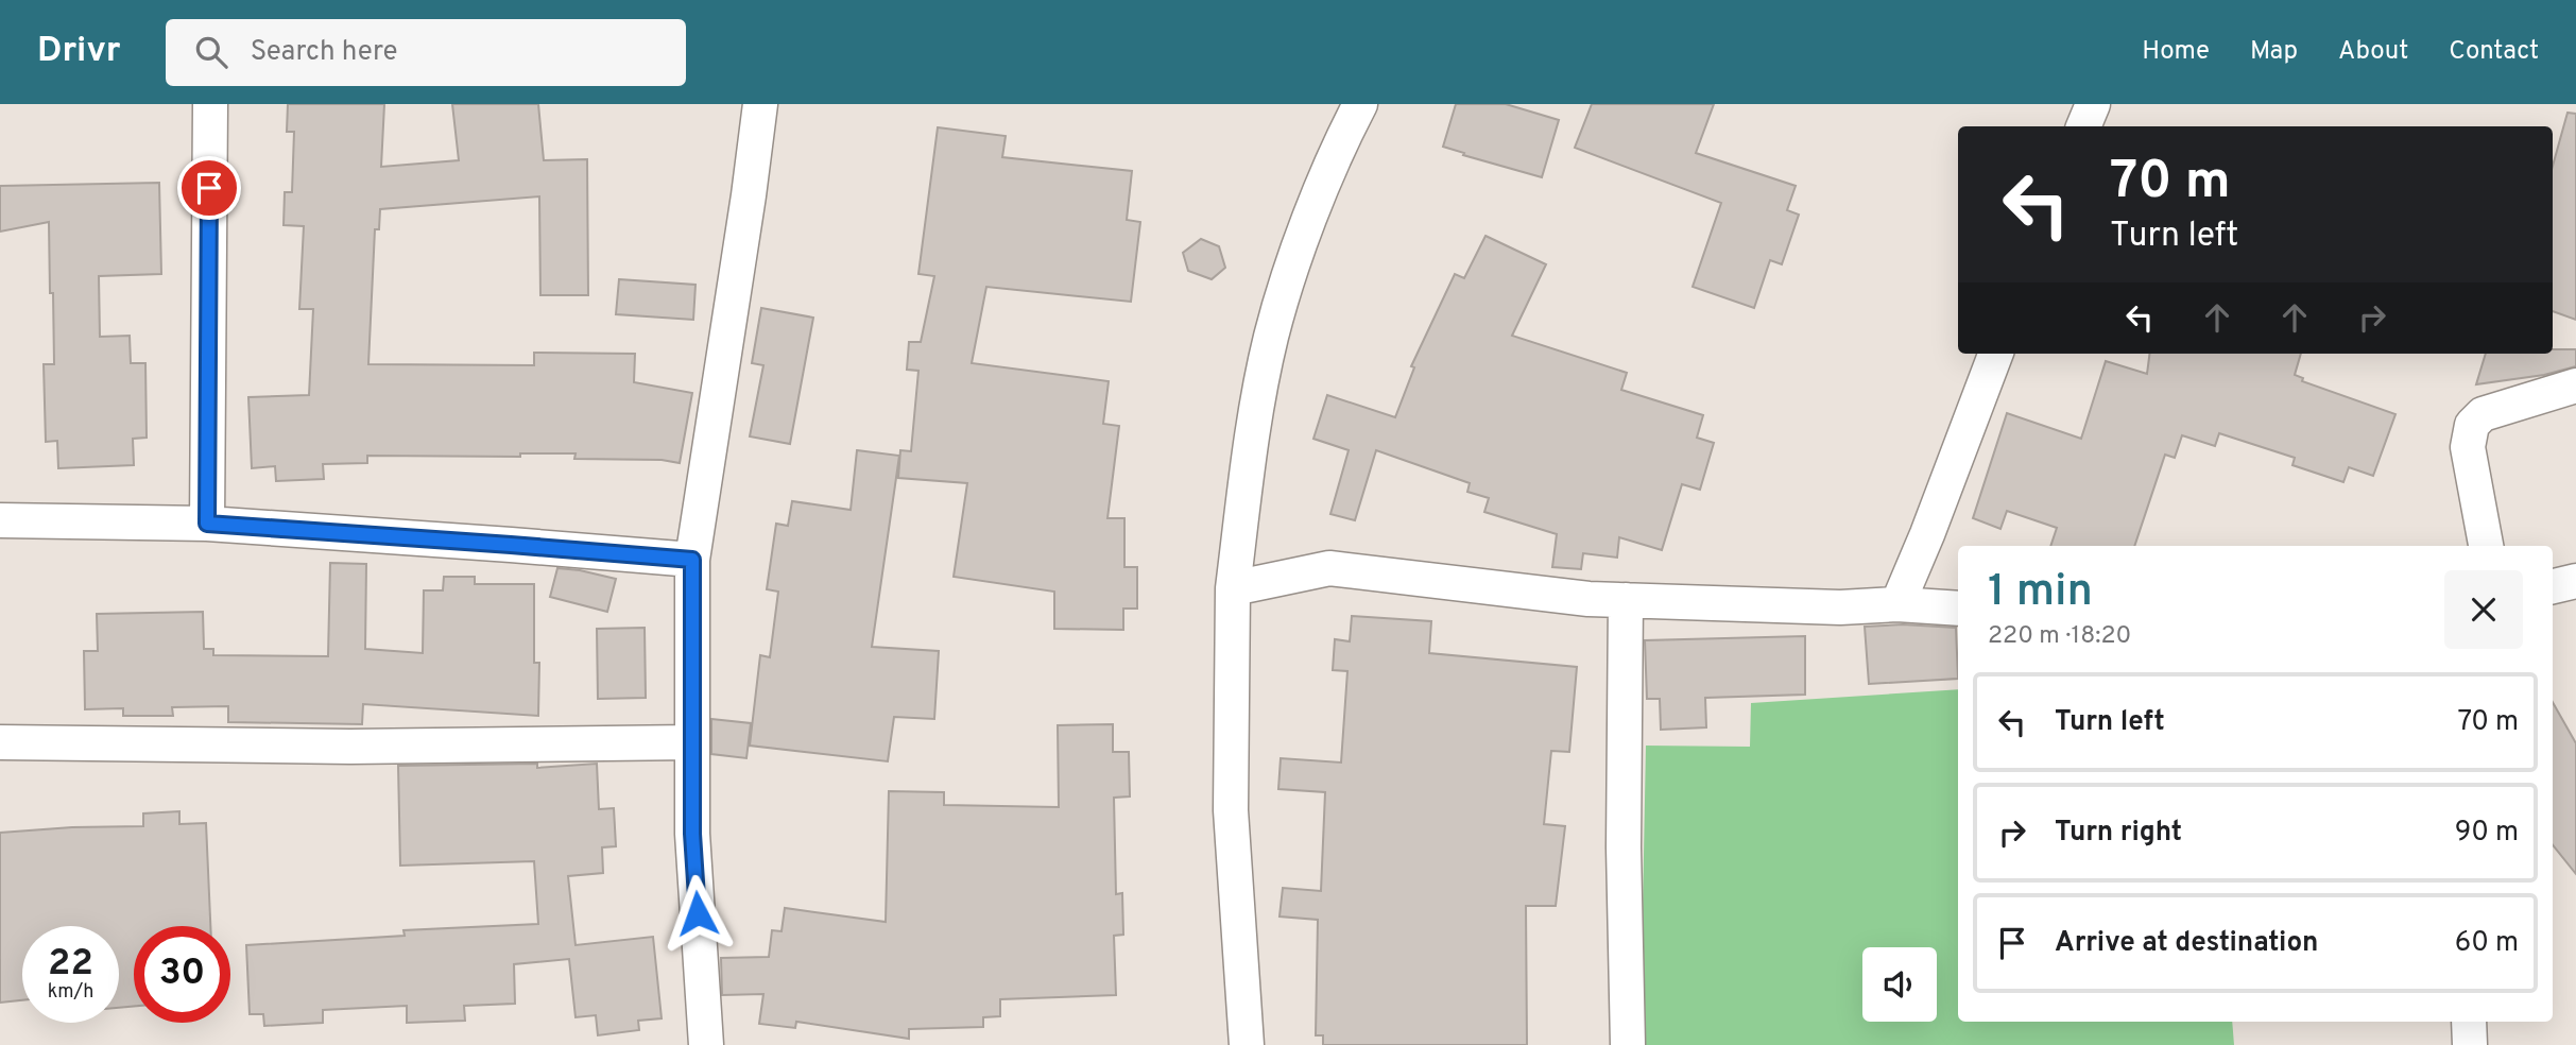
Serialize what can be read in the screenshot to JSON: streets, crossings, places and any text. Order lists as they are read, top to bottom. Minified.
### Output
{"page":{"header":"Drivr","search":"Search here","nav":["Home","Map","About","Contact"],"turn":["70 m","Turn left"],"heading":["1 min","220 m · 18:20"],"list":[{"name":"Turn left","value":"70 m"},{"name":"Turn right","value":"90 m"},{"name":"Arrive at destination","value":"60 m"}],"speed":"22 km/h","limit":"30"}}
